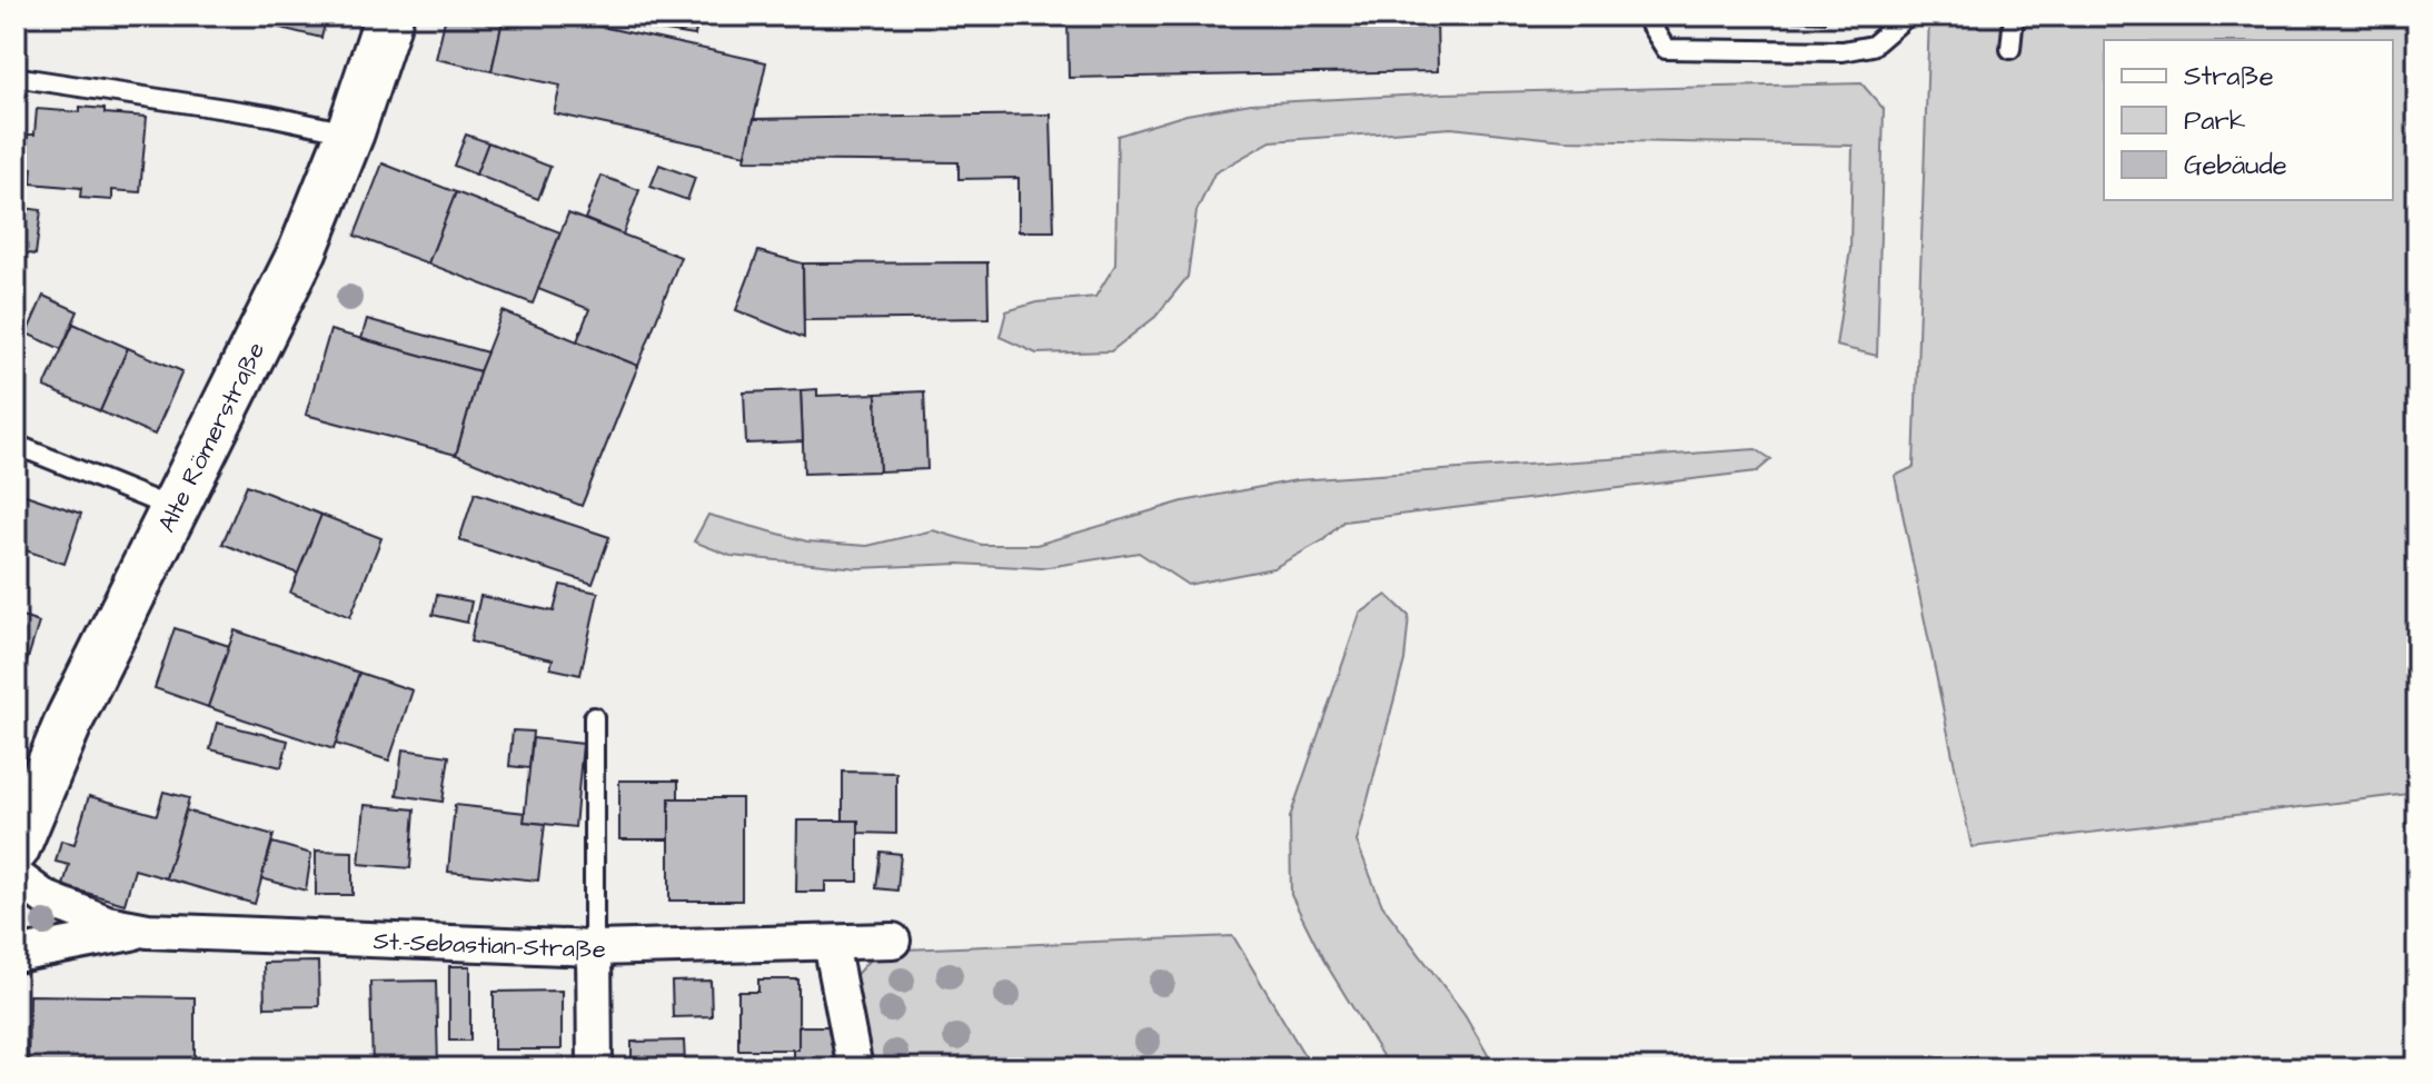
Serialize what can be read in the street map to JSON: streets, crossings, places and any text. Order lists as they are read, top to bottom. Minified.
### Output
{"streets":{"main road":["Alte Römerstraße"],"street":["St.-Sebastian-Straße"]},"legend":["Straße","Park","Gebäude"]}
